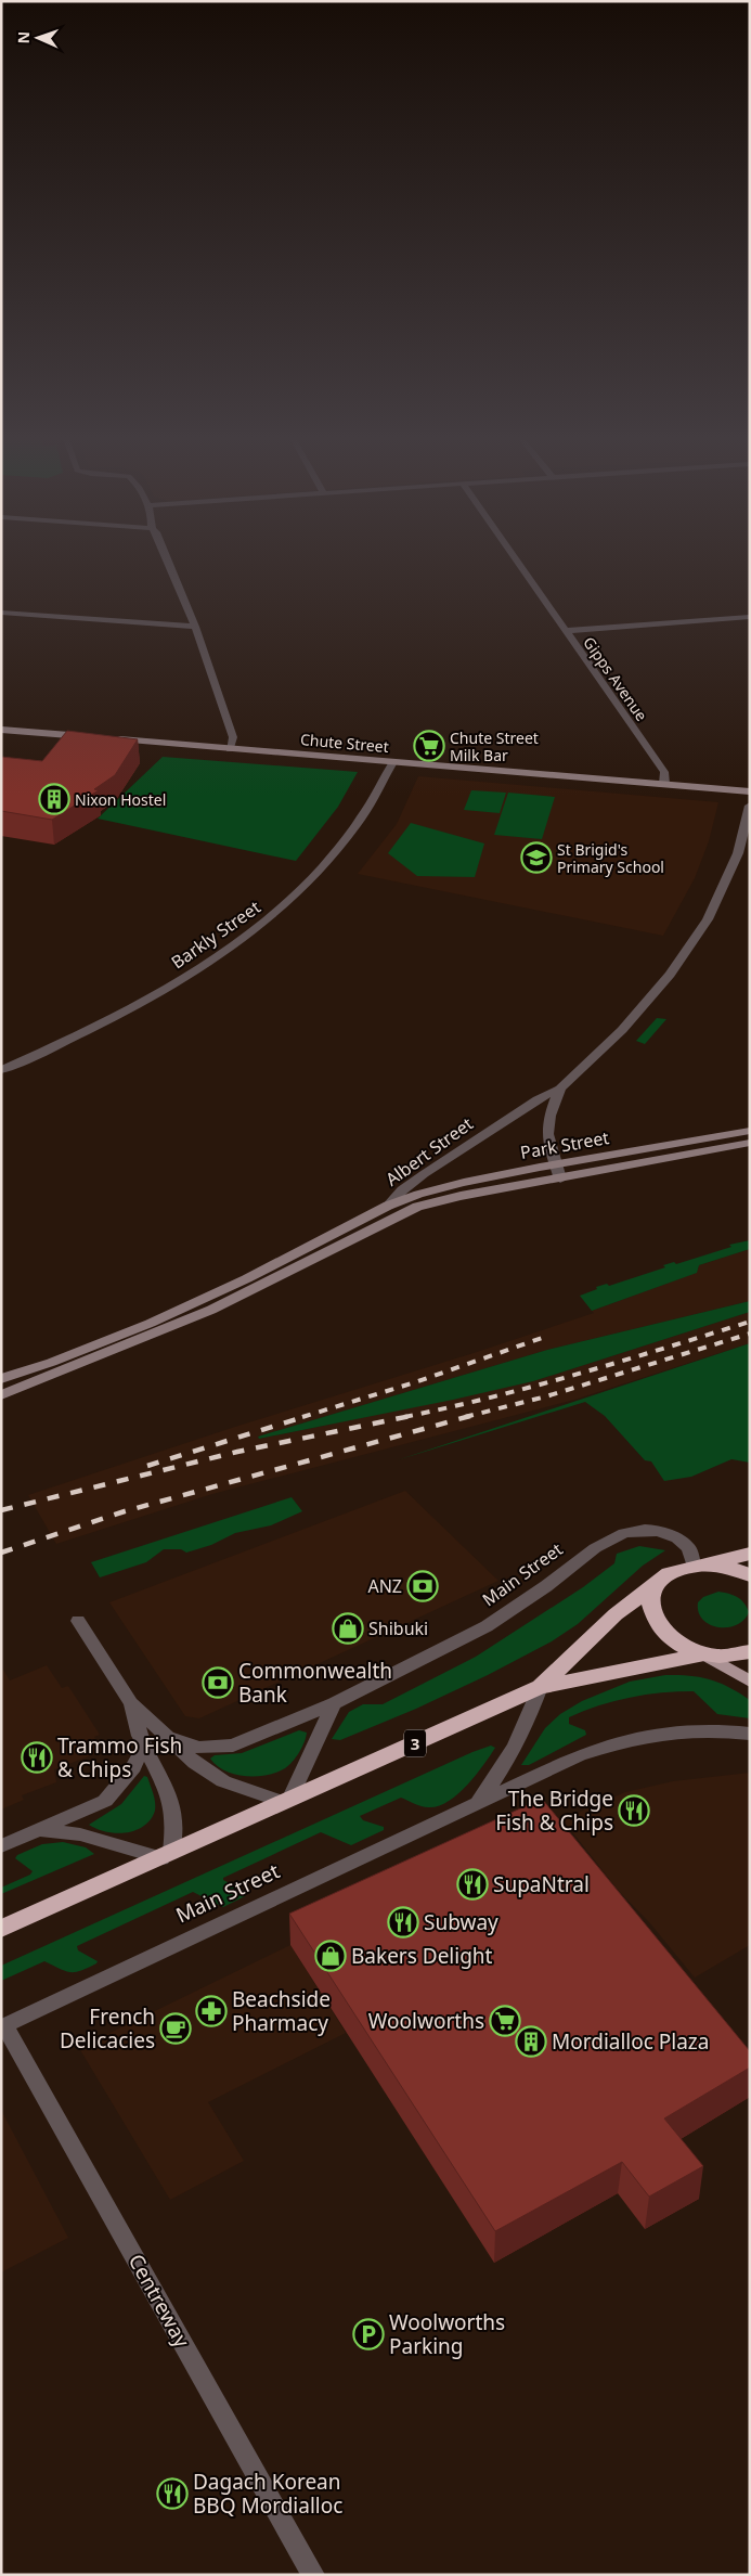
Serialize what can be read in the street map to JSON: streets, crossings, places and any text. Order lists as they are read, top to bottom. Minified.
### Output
{"streets":{"highway":["Main Street","3"],"street":["Gipps Avenue","Chute Street","Barkly Street","Park Street","Albert Street","Centreway"]},"crossings":[["Gipps Avenue","Chute Street"],["Chute Street","Barkly Street"],["Park Street","Albert Street"],["Main Street","3"],["Main Street","Centreway"]],"places":{"supermarket":["Chute Street Milk Bar","Woolworths"],"building":["Nixon Hostel","Mordialloc Plaza"],"school or university":["St Brigid's Primary School"],"bank":["ANZ","Commonwealth Bank"],"shop":["Shibuki","Bakers Delight"],"restaurant":["Trammo Fish & Chips","The Bridge Fish & Chips","SupaNtral","Subway","Dagach Korean BBQ Mordialloc"],"pharmacy":["Beachside Pharmacy"],"cafe":["French Delicacies"],"parking":["Woolworths Parking"]},"north":"left"}
